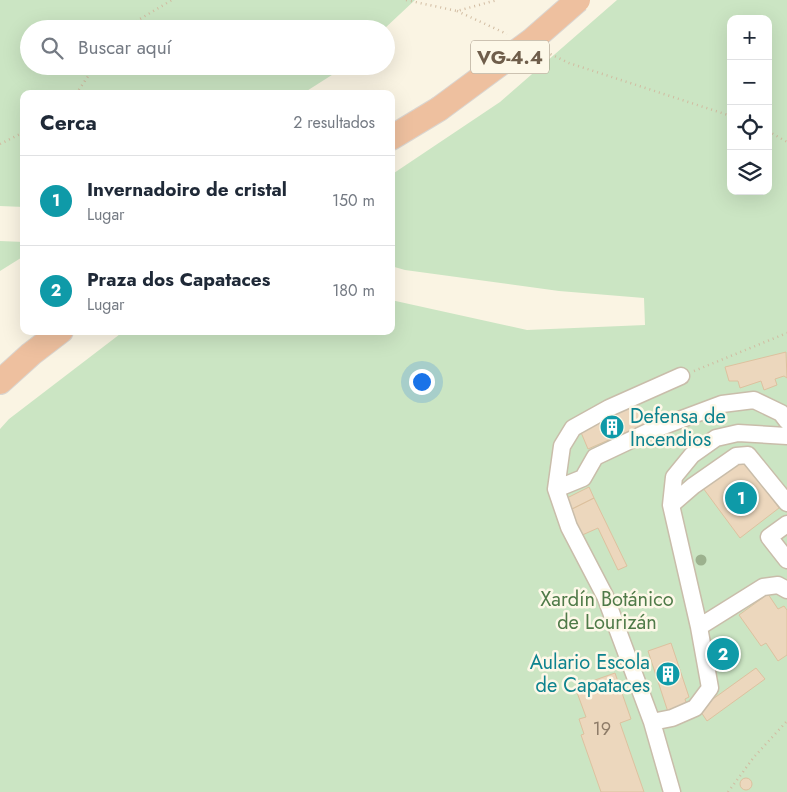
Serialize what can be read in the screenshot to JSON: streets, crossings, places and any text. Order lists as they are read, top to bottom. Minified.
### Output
{"streets":{"highway":["VG-4.4"]},"parks":["Xardín Botánico de Lourizán"],"places":{"building":["Defensa de Incendios","Aulario Escola de Capataces"]},"house_numbers":["19"],"page":{"map_buttons":["+","−"],"search":"Buscar aquí","heading":["Cerca","2 resultados"],"list":[{"mark":"1","name":"Invernadoiro de cristal","note":"Lugar","value":"150 m"},{"mark":"2","name":"Praza dos Capataces","note":"Lugar","value":"180 m"}],"pins":["1","2"]}}
